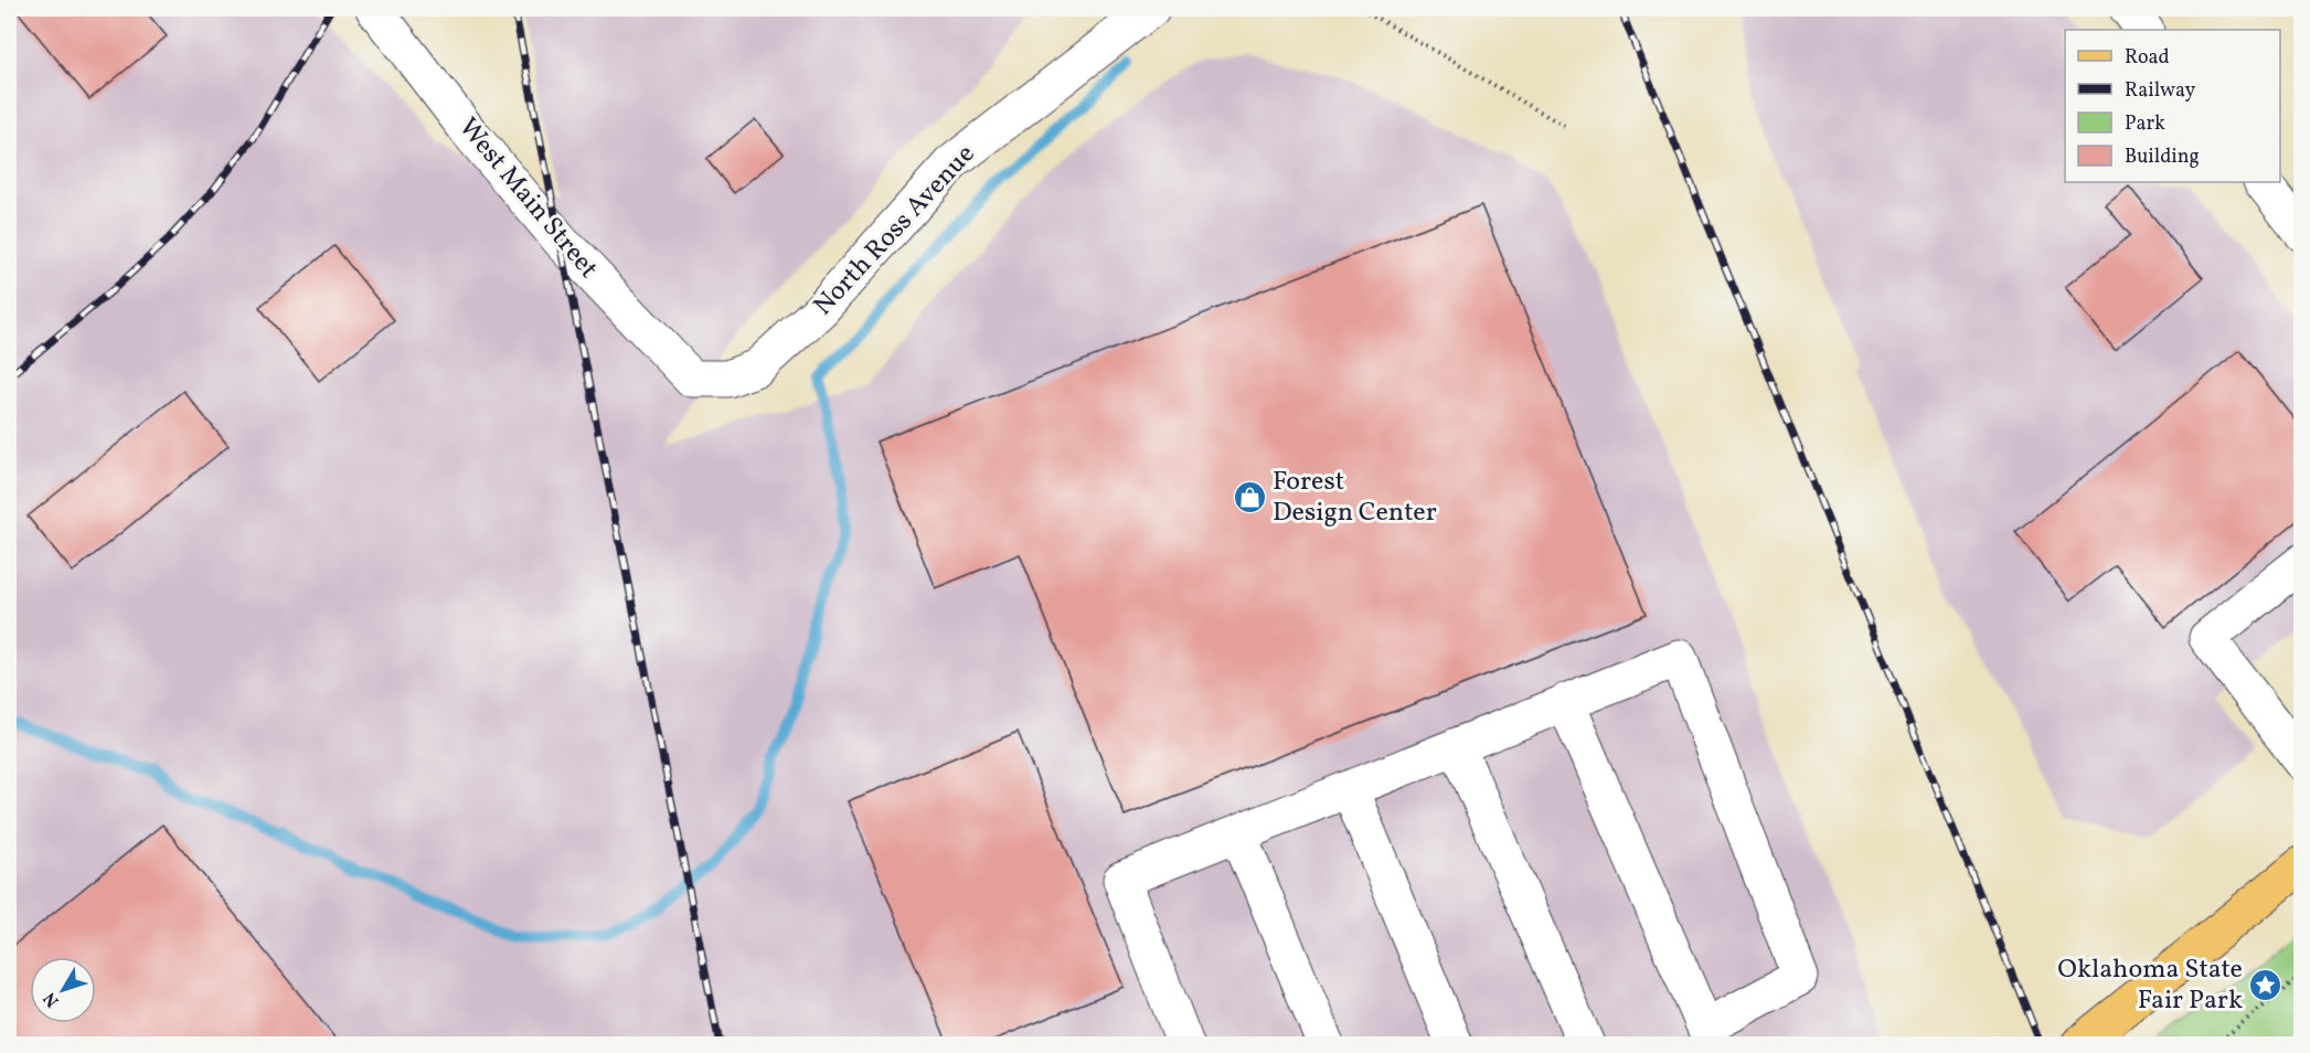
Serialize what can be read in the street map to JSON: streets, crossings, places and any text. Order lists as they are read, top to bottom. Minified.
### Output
{"streets":{"street":["West Main Street","North Ross Avenue"]},"crossings":[["West Main Street","North Ross Avenue"]],"places":{"shop":["Forest Design Center"],"place":["Oklahoma State Fair Park"]},"legend":["Road","Railway","Park","Building"],"north":"bottom left"}
